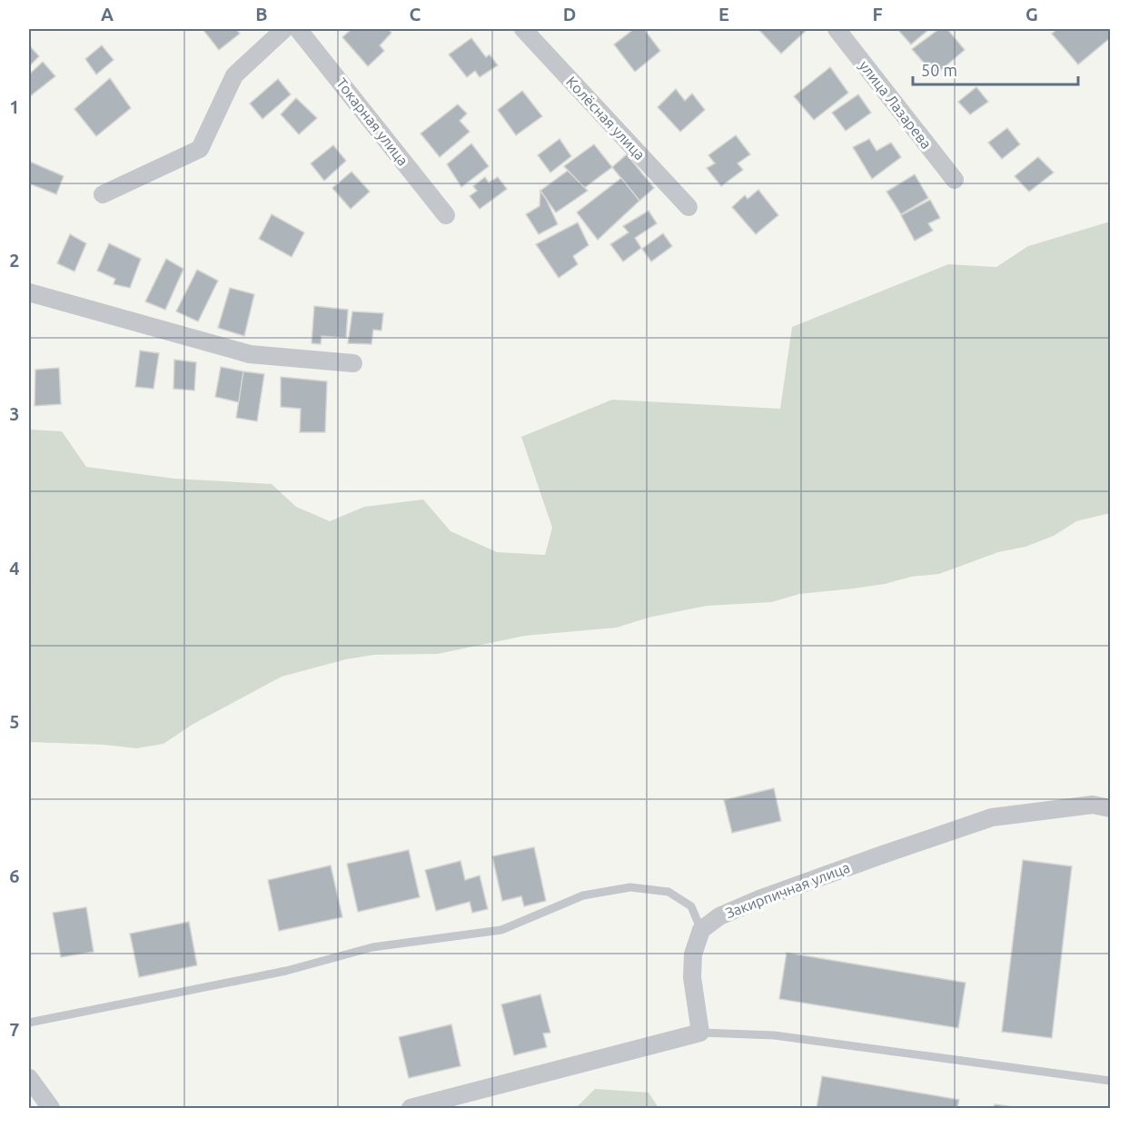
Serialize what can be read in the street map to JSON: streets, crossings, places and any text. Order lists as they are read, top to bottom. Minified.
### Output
{"streets":{"street":["улица Лазарева","Колёсная улица","Токарная улица","Закирпичная улица"]},"scale_bar":"50 m","grid":{"columns":["A","B","C","D","E","F","G"],"rows":["1","2","3","4","5","6","7"]}}
